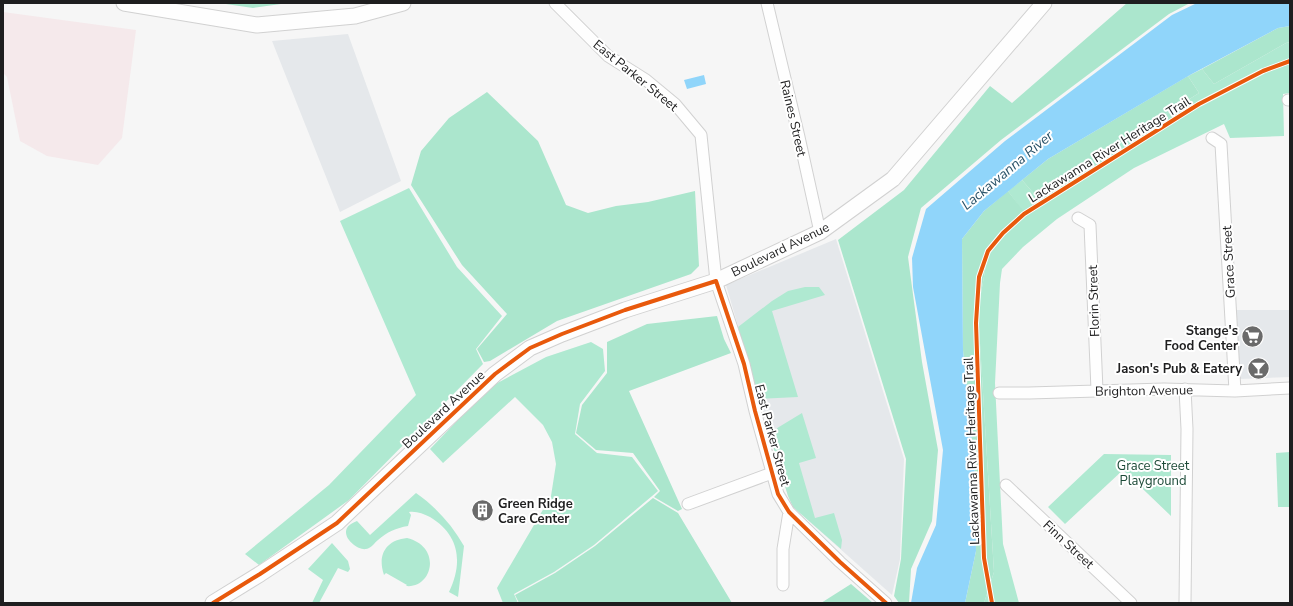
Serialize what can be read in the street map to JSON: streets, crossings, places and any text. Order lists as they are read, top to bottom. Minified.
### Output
{"streets":{"street":["East Parker Street","Raines Street","Boulevard Avenue","Grace Street","Florin Street","Brighton Avenue","Finn Street"],"cycle path":["Lackawanna River Heritage Trail"]},"crossings":[["East Parker Street","Boulevard Avenue"],["Raines Street","Boulevard Avenue"],["Grace Street","Brighton Avenue"],["Florin Street","Brighton Avenue"]],"water":["Lackawanna River"],"parks":["Grace Street Playground"],"places":{"supermarket":["Stange's Food Center"],"bar":["Jason's Pub & Eatery"],"building":["Green Ridge Care Center"]}}
